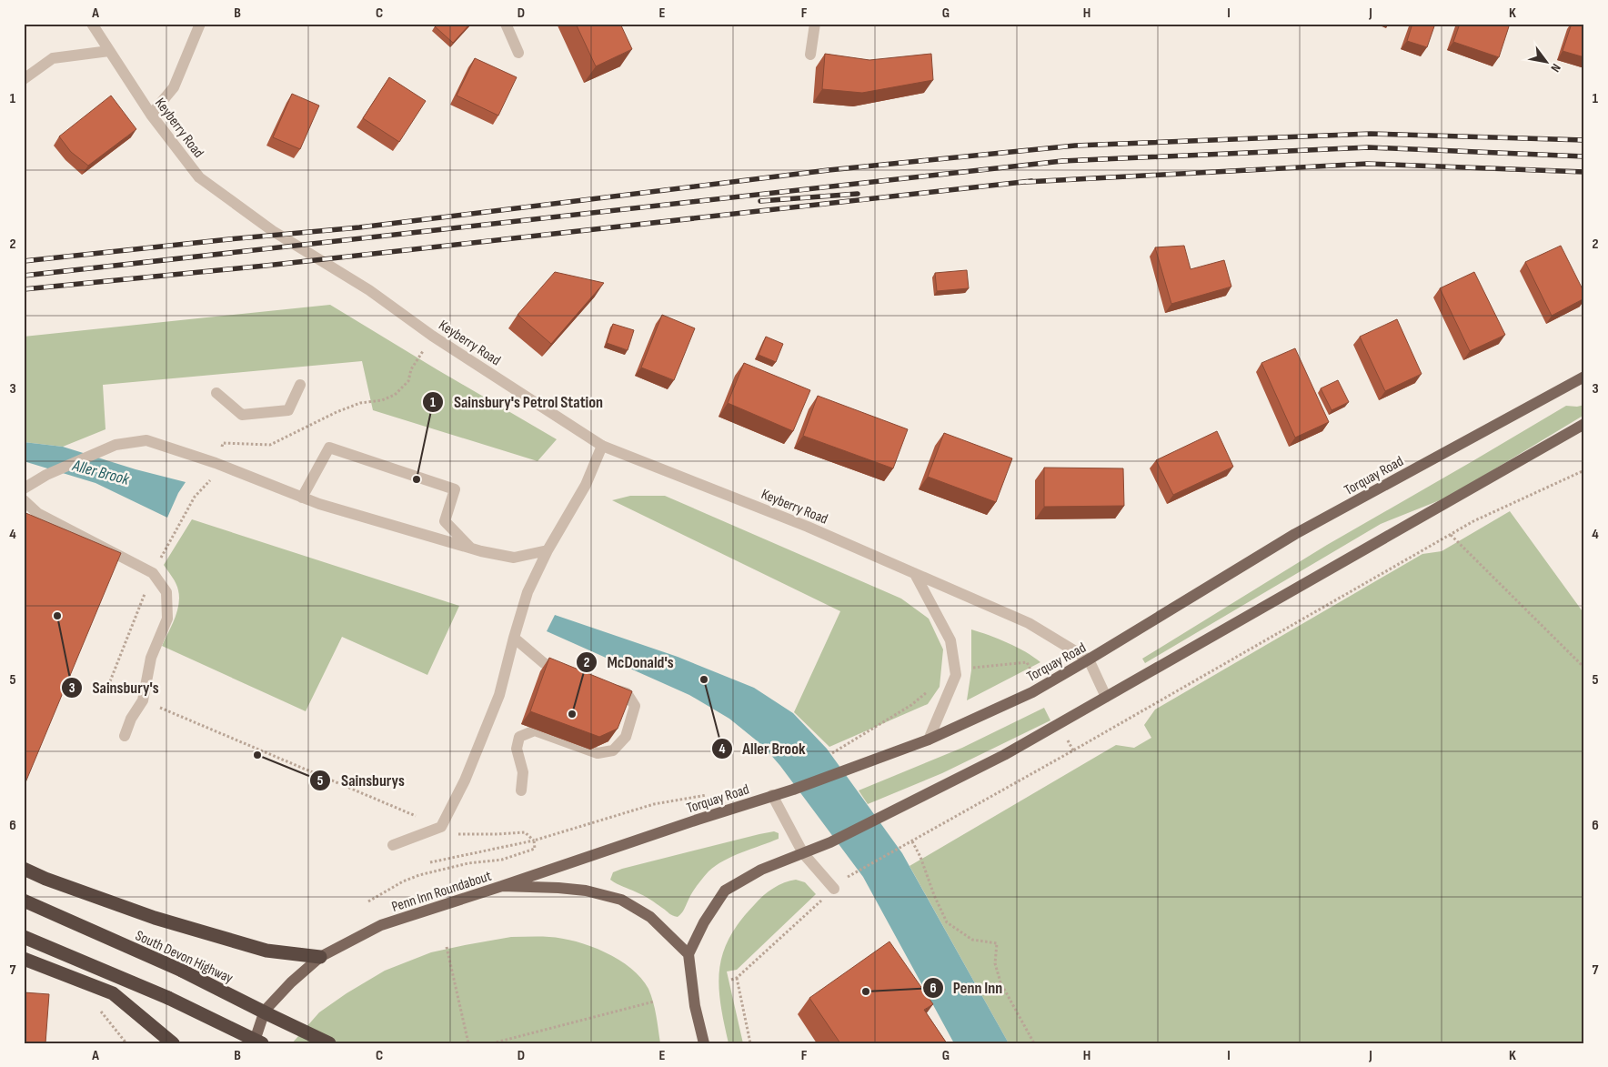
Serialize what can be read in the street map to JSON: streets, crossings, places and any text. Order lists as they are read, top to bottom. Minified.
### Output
{"streets":{"highway":["South Devon Highway"],"main road":["Torquay Road","Penn Inn Roundabout"],"street":["Keyberry Road"]},"crossings":[["Keyberry Road","Torquay Road"],["Torquay Road","Penn Inn Roundabout"]],"water":["Aller Brook"],"places":["Sainsbury's Petrol Station","Sainsbury's","Aller Brook","McDonald's","Sainsburys","Penn Inn"],"north":"bottom right","grid":{"columns":["A","B","C","D","E","F","G","H","I","J","K"],"rows":["1","2","3","4","5","6","7"]}}
